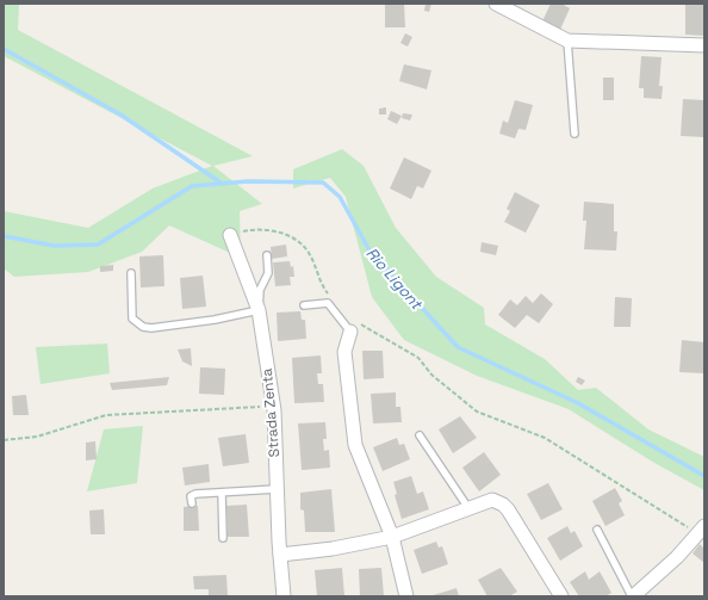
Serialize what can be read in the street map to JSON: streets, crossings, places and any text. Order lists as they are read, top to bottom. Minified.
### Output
{"streets":{"street":["Strada Zenta"]},"water":["Rio Ligont"]}
